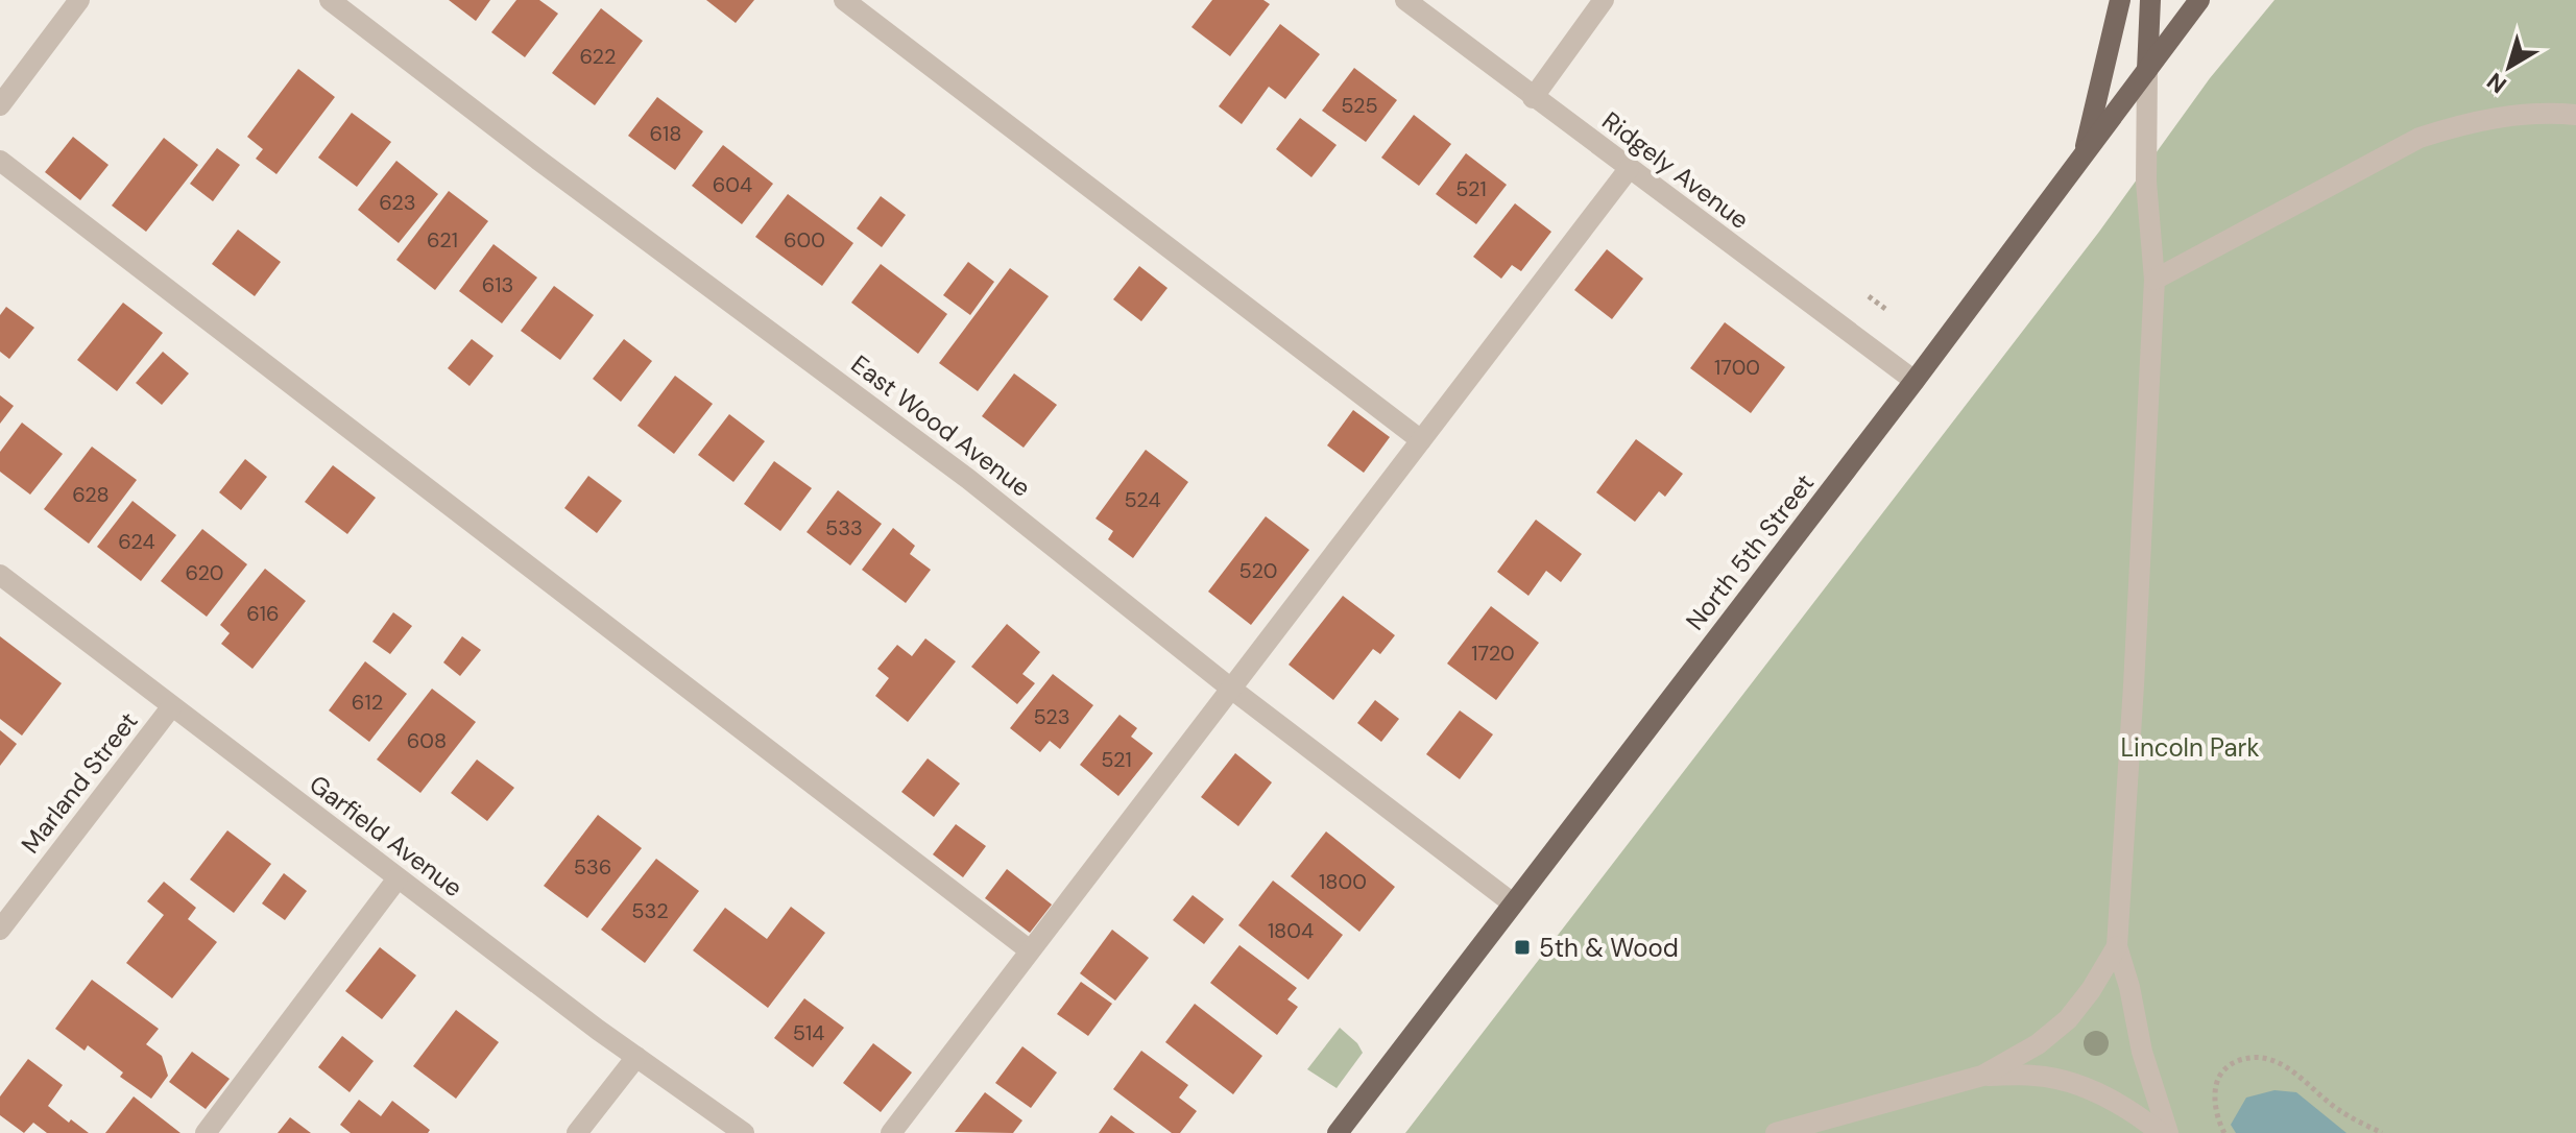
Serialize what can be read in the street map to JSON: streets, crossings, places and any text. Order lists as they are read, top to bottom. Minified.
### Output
{"streets":{"main road":["North 5th Street"],"street":["Ridgely Avenue","East Wood Avenue","Marland Street","Garfield Avenue"]},"crossings":[["Ridgely Avenue","North 5th Street"],["East Wood Avenue","North 5th Street"],["Marland Street","Garfield Avenue"]],"parks":["Lincoln Park"],"places":{"transit":["5th & Wood"]},"house_numbers":["622","525","618","604","521","623","621","600","613","1700","628","524","533","624","520","620","616","1720","612","523","608","521","536","1800","532","1804","514"],"north":"bottom left"}
